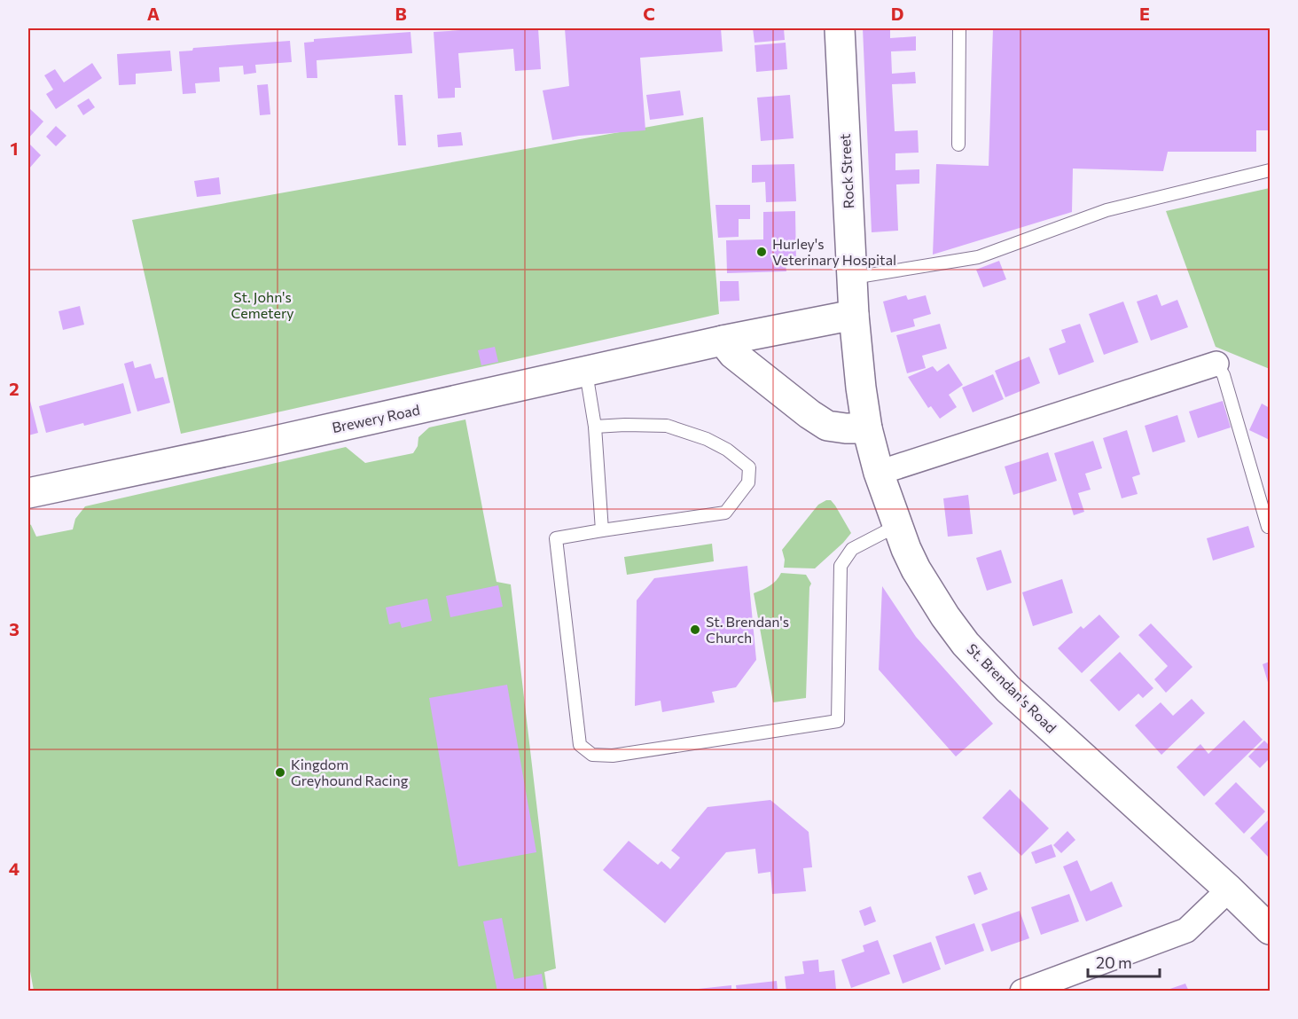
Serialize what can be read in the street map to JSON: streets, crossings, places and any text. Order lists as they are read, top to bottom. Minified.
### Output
{"streets":{"main road":["Rock Street","Brewery Road","St. Brendan's Road"]},"crossings":[["Rock Street","Brewery Road"],["Rock Street","St. Brendan's Road"],["Brewery Road","St. Brendan's Road"]],"parks":["St. John's Cemetery"],"places":["Hurley's Veterinary Hospital","St. Brendan's Church","Kingdom Greyhound Racing"],"scale_bar":"20 m","grid":{"columns":["A","B","C","D","E"],"rows":["1","2","3","4"]}}
